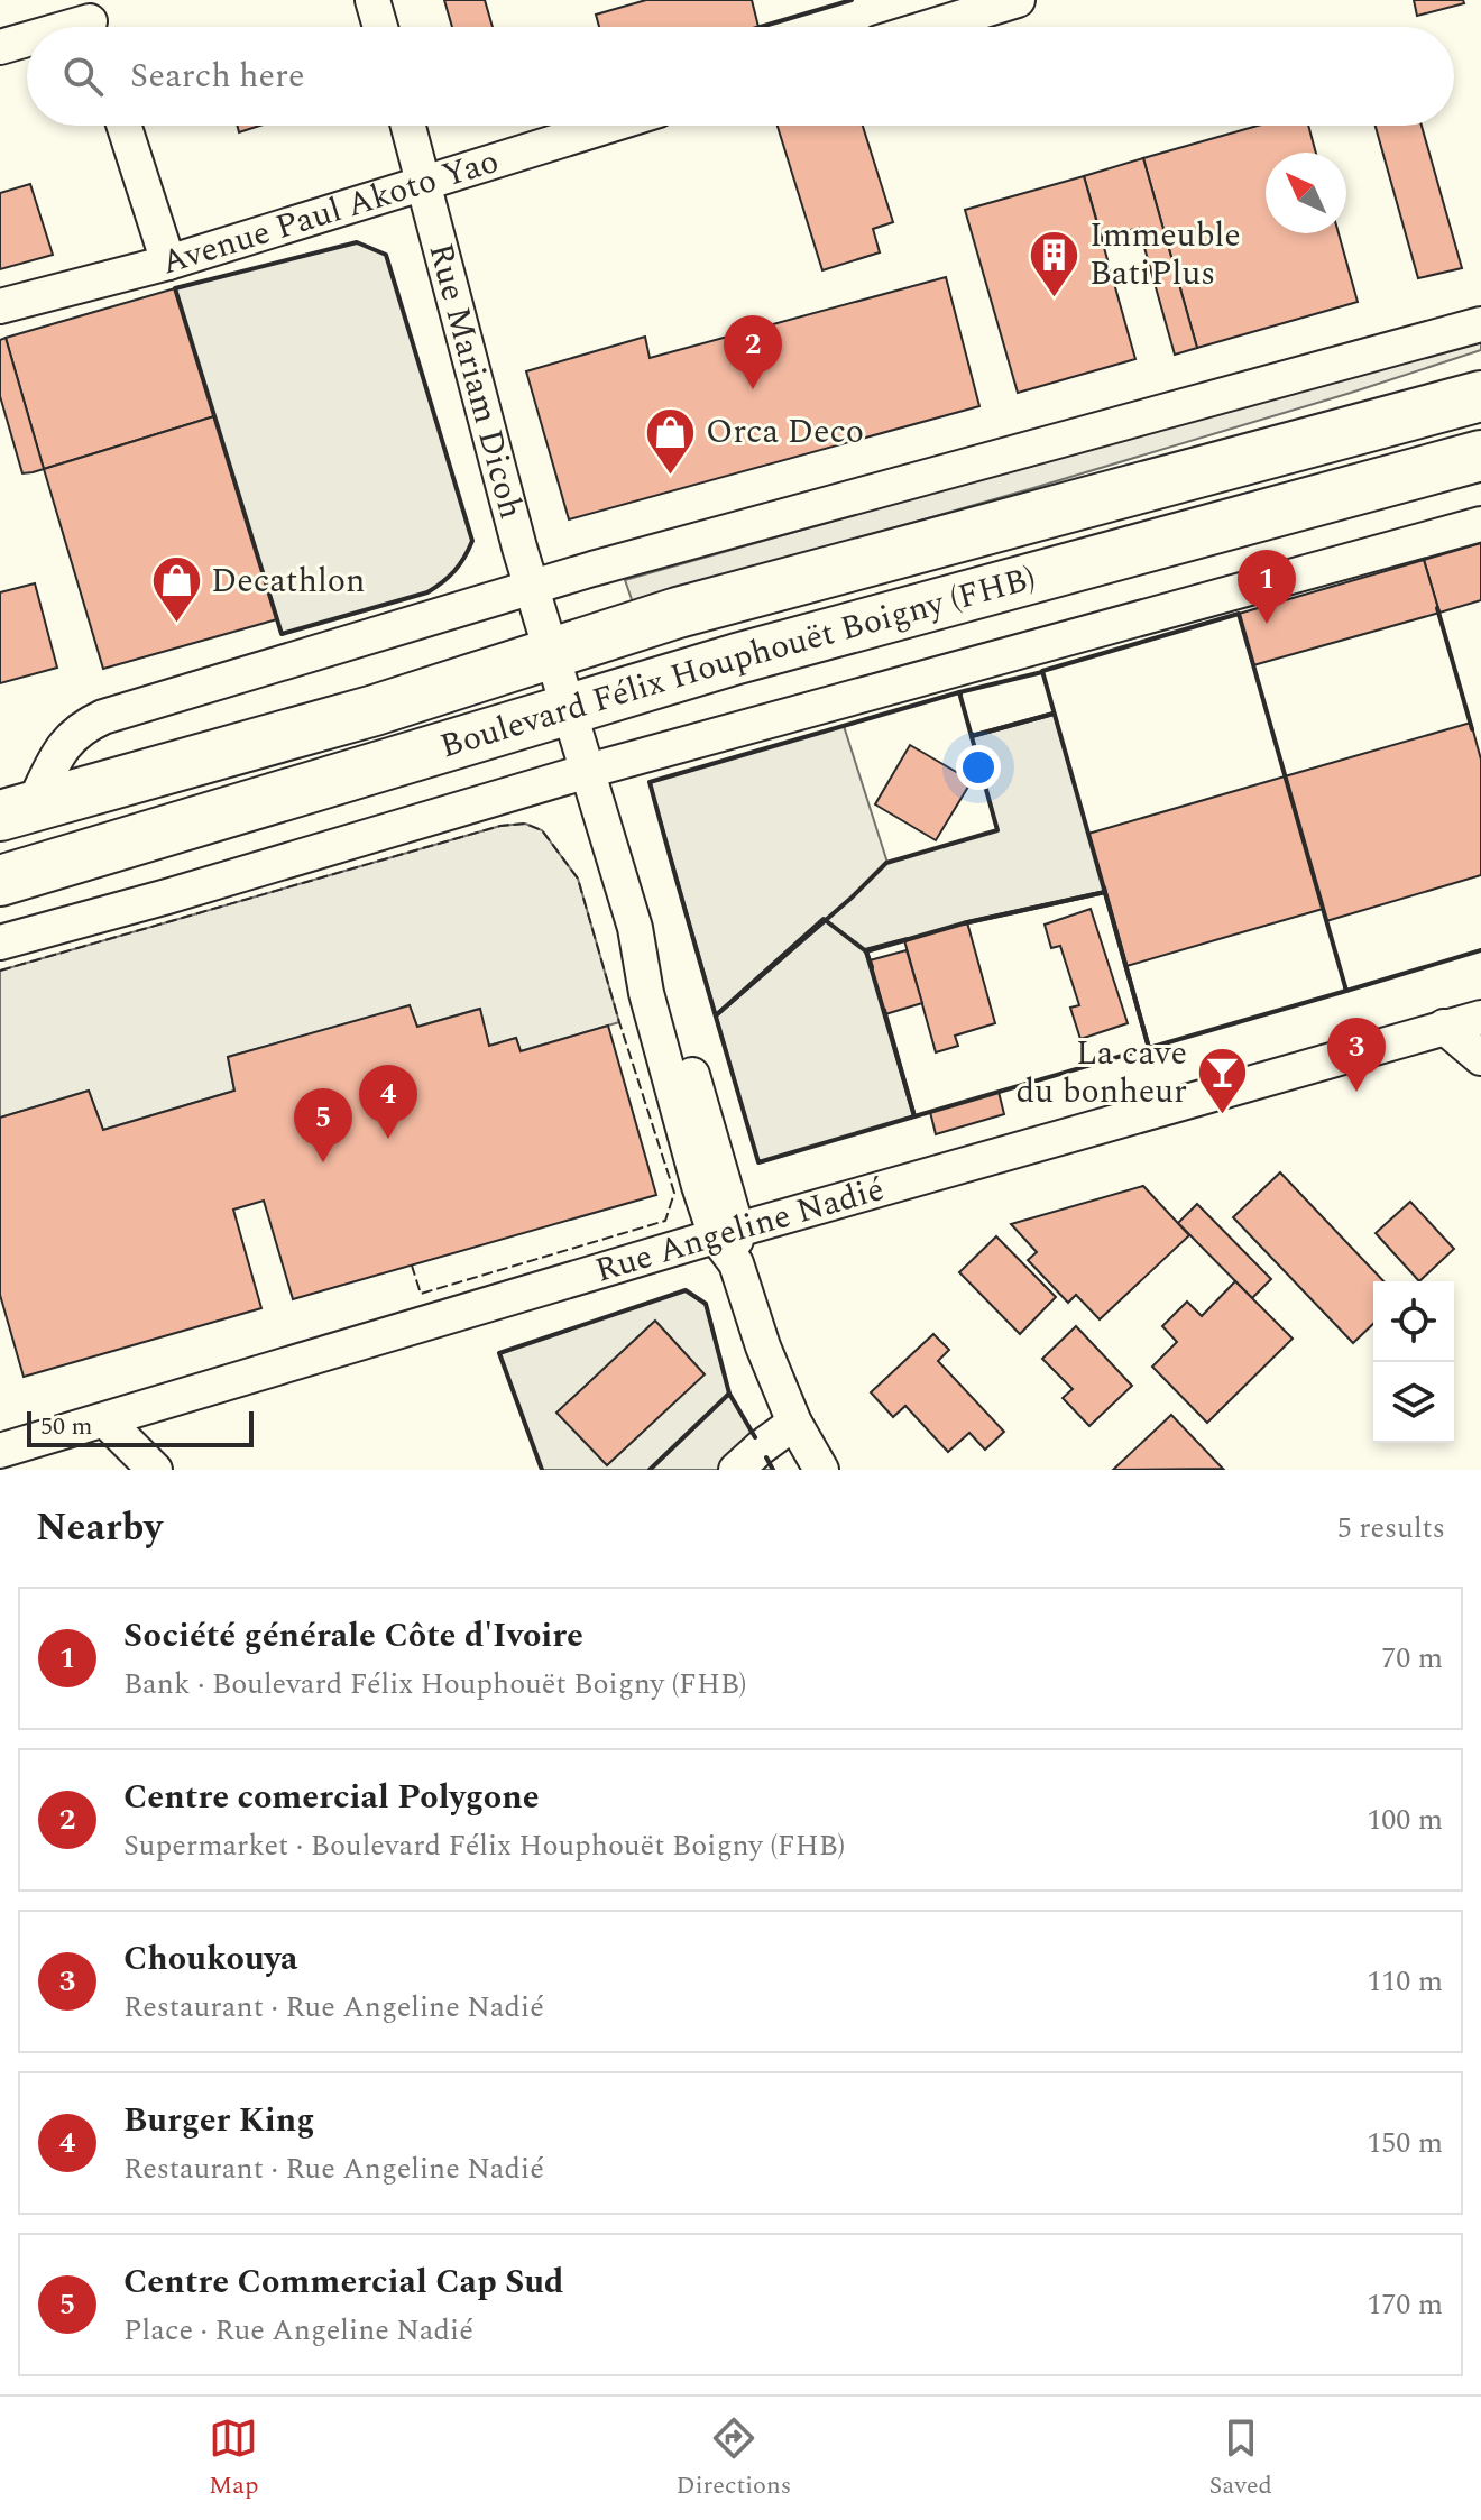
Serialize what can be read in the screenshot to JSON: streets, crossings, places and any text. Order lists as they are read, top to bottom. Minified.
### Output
{"streets":{"highway":["Boulevard Félix Houphouët Boigny (FHB)"],"street":["Avenue Paul Akoto Yao","Rue Mariam Dicoh","Rue Angeline Nadié"]},"crossings":[["Avenue Paul Akoto Yao","Rue Mariam Dicoh"],["Rue Mariam Dicoh","Boulevard Félix Houphouët Boigny (FHB)"],["Rue Mariam Dicoh","Rue Angeline Nadié"]],"places":{"building":["Immeuble BatiPlus"],"shop":["Orca Deco","Decathlon"],"bar":["La cave du bonheur"]},"scale_bar":"50 m","north":"top left","page":{"search":"Search here","pins":["2","1","3","4","5"],"scale":"50 m","heading":["Nearby","5 results"],"list":[{"mark":"1","name":"Société générale Côte d'Ivoire","note":"Bank · Boulevard Félix Houphouët Boigny (FHB)","value":"70 m"},{"mark":"2","name":"Centre comercial Polygone","note":"Supermarket · Boulevard Félix Houphouët Boigny (FHB)","value":"100 m"},{"mark":"3","name":"Choukouya","note":"Restaurant · Rue Angeline Nadié","value":"110 m"},{"mark":"4","name":"Burger King","note":"Restaurant · Rue Angeline Nadié","value":"150 m"},{"mark":"5","name":"Centre Commercial Cap Sud","note":"Place · Rue Angeline Nadié","value":"170 m"}],"nav":["Map","Directions","Saved"]}}
